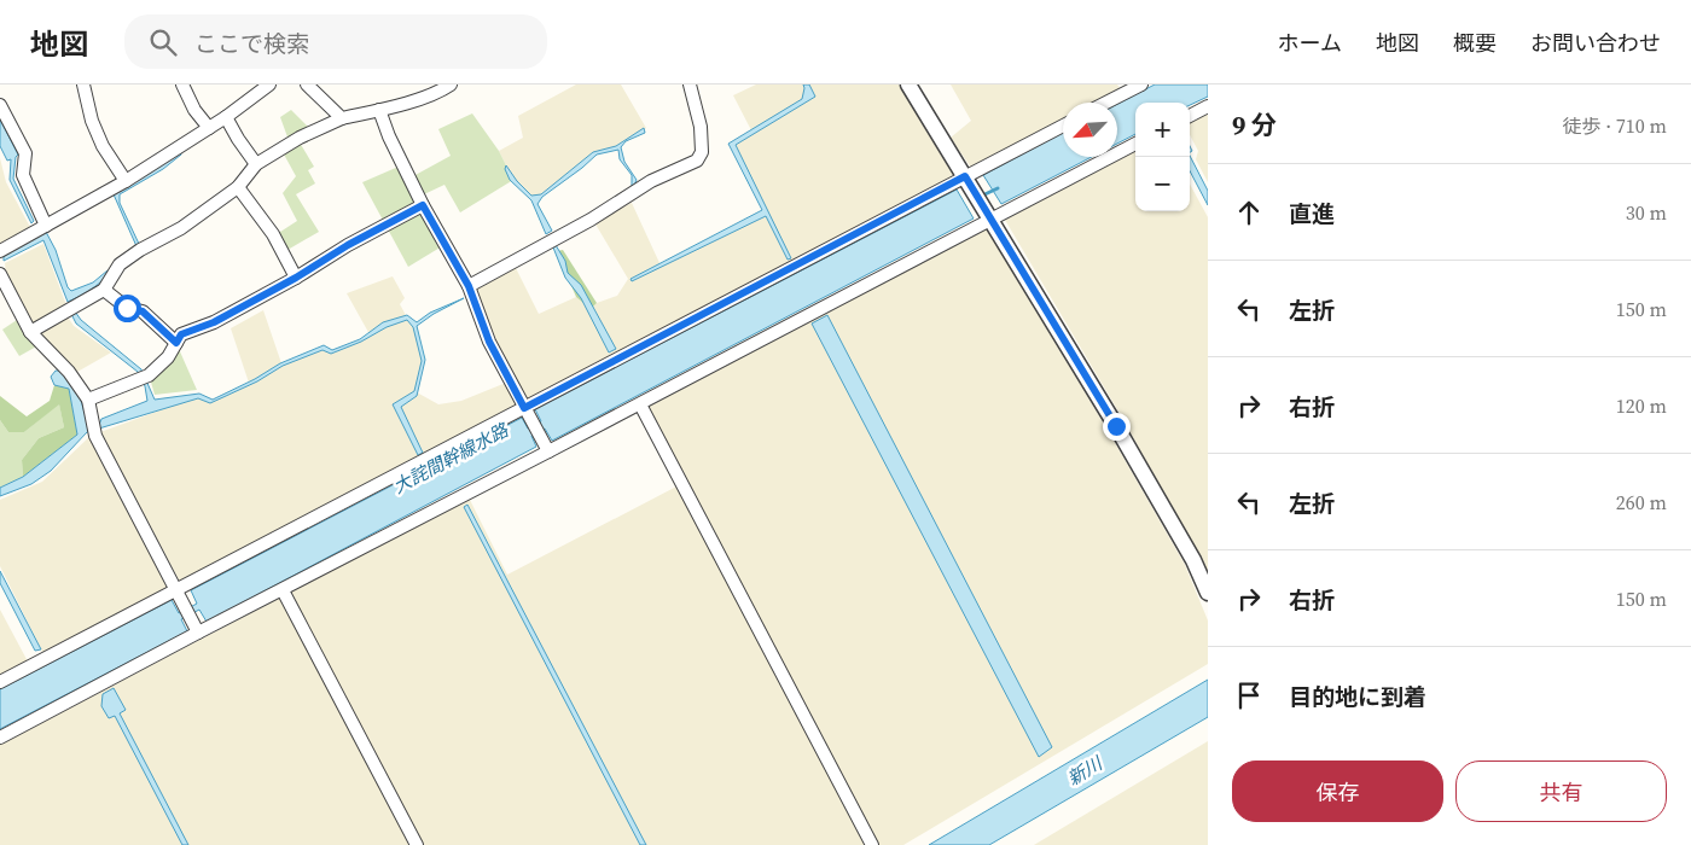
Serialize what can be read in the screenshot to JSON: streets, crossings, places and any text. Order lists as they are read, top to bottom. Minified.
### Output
{"water":["大詫間幹線水路","新川"],"north":"bottom left","page":{"header":"地図","search":"ここで検索","nav":["ホーム","地図","概要","お問い合わせ"],"heading":["9 分","徒歩 · 710 m"],"map_buttons":["+","−"],"list":[["直進","30 m"],["左折","150 m"],["右折","120 m"],["左折","260 m"],["右折","150 m"],"目的地に到着"],"buttons":["保存","共有"]}}
